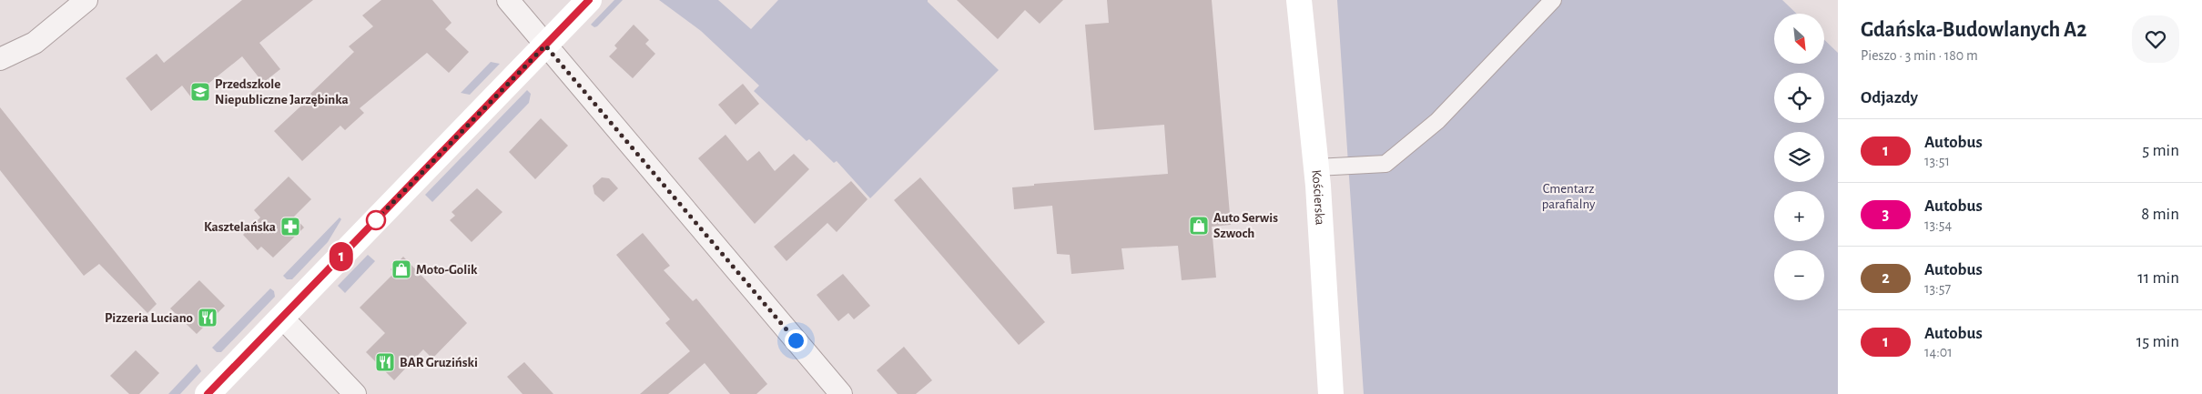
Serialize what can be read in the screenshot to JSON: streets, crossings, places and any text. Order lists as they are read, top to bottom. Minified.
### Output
{"streets":{"main road":["Kościerska"]},"parks":["Cmentarz parafialny"],"places":{"school or university":["Przedszkole Niepubliczne Jarzębinka"],"shop":["Auto Serwis Szwoch","Moto-Golik"],"pharmacy":["Kasztelańska"],"restaurant":["Pizzeria Luciano","BAR Gruziński"]},"lines":["bus line 1"],"north":"bottom right","page":{"on_map":"1","heading":[["Gdańska-Budowlanych A2","Pieszo · 3 min · 180 m"],"Odjazdy"],"map_buttons":["+","−"],"list":[{"mark":"1","name":"Autobus","note":"13:51","value":"5 min"},{"mark":"3","name":"Autobus","note":"13:54","value":"8 min"},{"mark":"2","name":"Autobus","note":"13:57","value":"11 min"},{"mark":"1","name":"Autobus","note":"14:01","value":"15 min"}]}}
